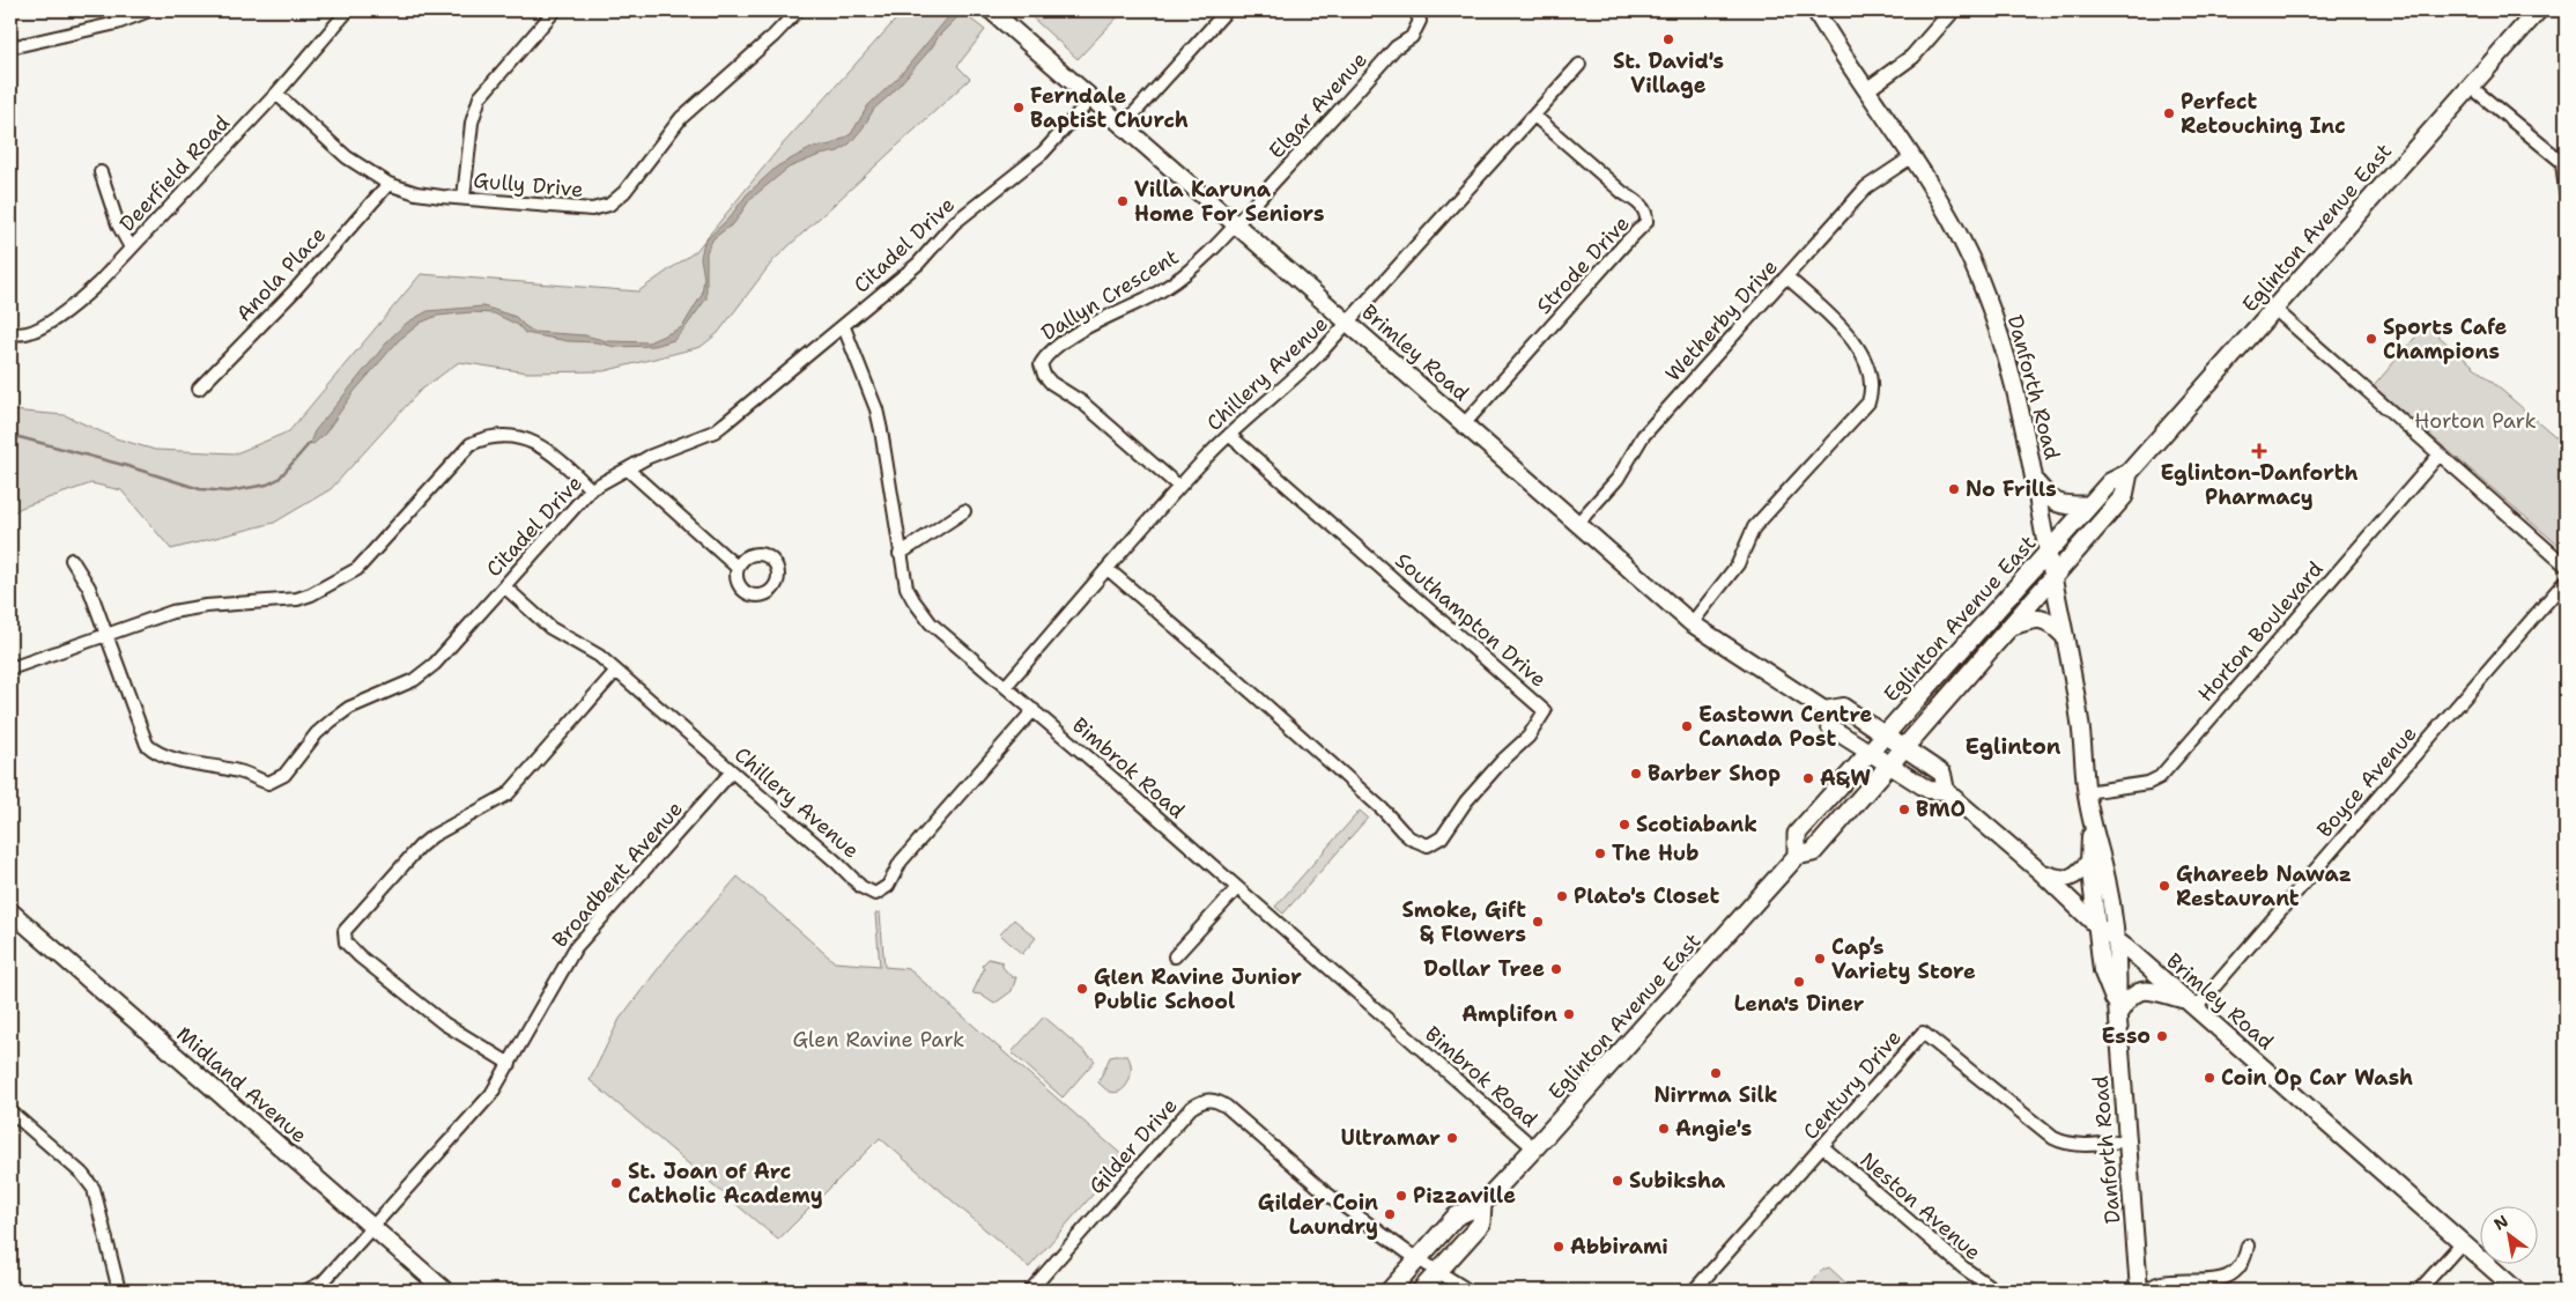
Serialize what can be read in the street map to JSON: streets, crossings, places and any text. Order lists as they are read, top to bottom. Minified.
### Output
{"streets":{"main road":["Eglinton Avenue East","Brimley Road","Danforth Road","Midland Avenue"],"street":["Elgar Avenue","Deerfield Road","Gully Drive","Citadel Drive","Strode Drive","Anola Place","Dallyn Crescent","Wetherby Drive","Chillery Avenue","Southampton Drive","Horton Boulevard","Bimbrok Road","Boyce Avenue","Broadbent Avenue","Century Drive","Gilder Drive","Neston Avenue"]},"crossings":[["Elgar Avenue","Dallyn Crescent"],["Elgar Avenue","Brimley Road"],["Deerfield Road","Gully Drive"],["Gully Drive","Anola Place"],["Eglinton Avenue East","Brimley Road"],["Eglinton Avenue East","Danforth Road"],["Eglinton Avenue East","Bimbrok Road"],["Eglinton Avenue East","Gilder Drive"],["Citadel Drive","Brimley Road"],["Citadel Drive","Chillery Avenue"],["Citadel Drive","Bimbrok Road"],["Strode Drive","Brimley Road"],["Strode Drive","Chillery Avenue"],["Dallyn Crescent","Brimley Road"],["Dallyn Crescent","Chillery Avenue"],["Wetherby Drive","Brimley Road"],["Wetherby Drive","Danforth Road"],["Brimley Road","Chillery Avenue"],["Brimley Road","Danforth Road"],["Brimley Road","Boyce Avenue"],["Chillery Avenue","Southampton Drive"],["Chillery Avenue","Bimbrok Road"],["Chillery Avenue","Broadbent Avenue"],["Danforth Road","Horton Boulevard"],["Danforth Road","Century Drive"],["Broadbent Avenue","Midland Avenue"],["Century Drive","Neston Avenue"]],"districts":["Eglinton"],"parks":["Horton Park","Glen Ravine Park"],"places":{"other":["St. David's Village","Ferndale Baptist Church","Perfect Retouching Inc","Villa Karuna Home For Seniors","Sports Cafe Champions","No Frills","Eastown Centre Canada Post","Barber Shop","A&W","BMO","Scotiabank","The Hub","Ghareeb Nawaz Restaurant","Plato's Closet","Smoke, Gift & Flowers","Cap’s Variety Store","Dollar Tree","Lena's Diner","Glen Ravine Junior Public School","Amplifon","Esso","Nirrma Silk","Coin Op Car Wash","Angie's","Ultramar","Subiksha","St. Joan of Arc Catholic Academy","Pizzaville","Gilder Coin Laundry","Abbirami"],"health":["Eglinton-Danforth Pharmacy"]},"north":"top left"}
